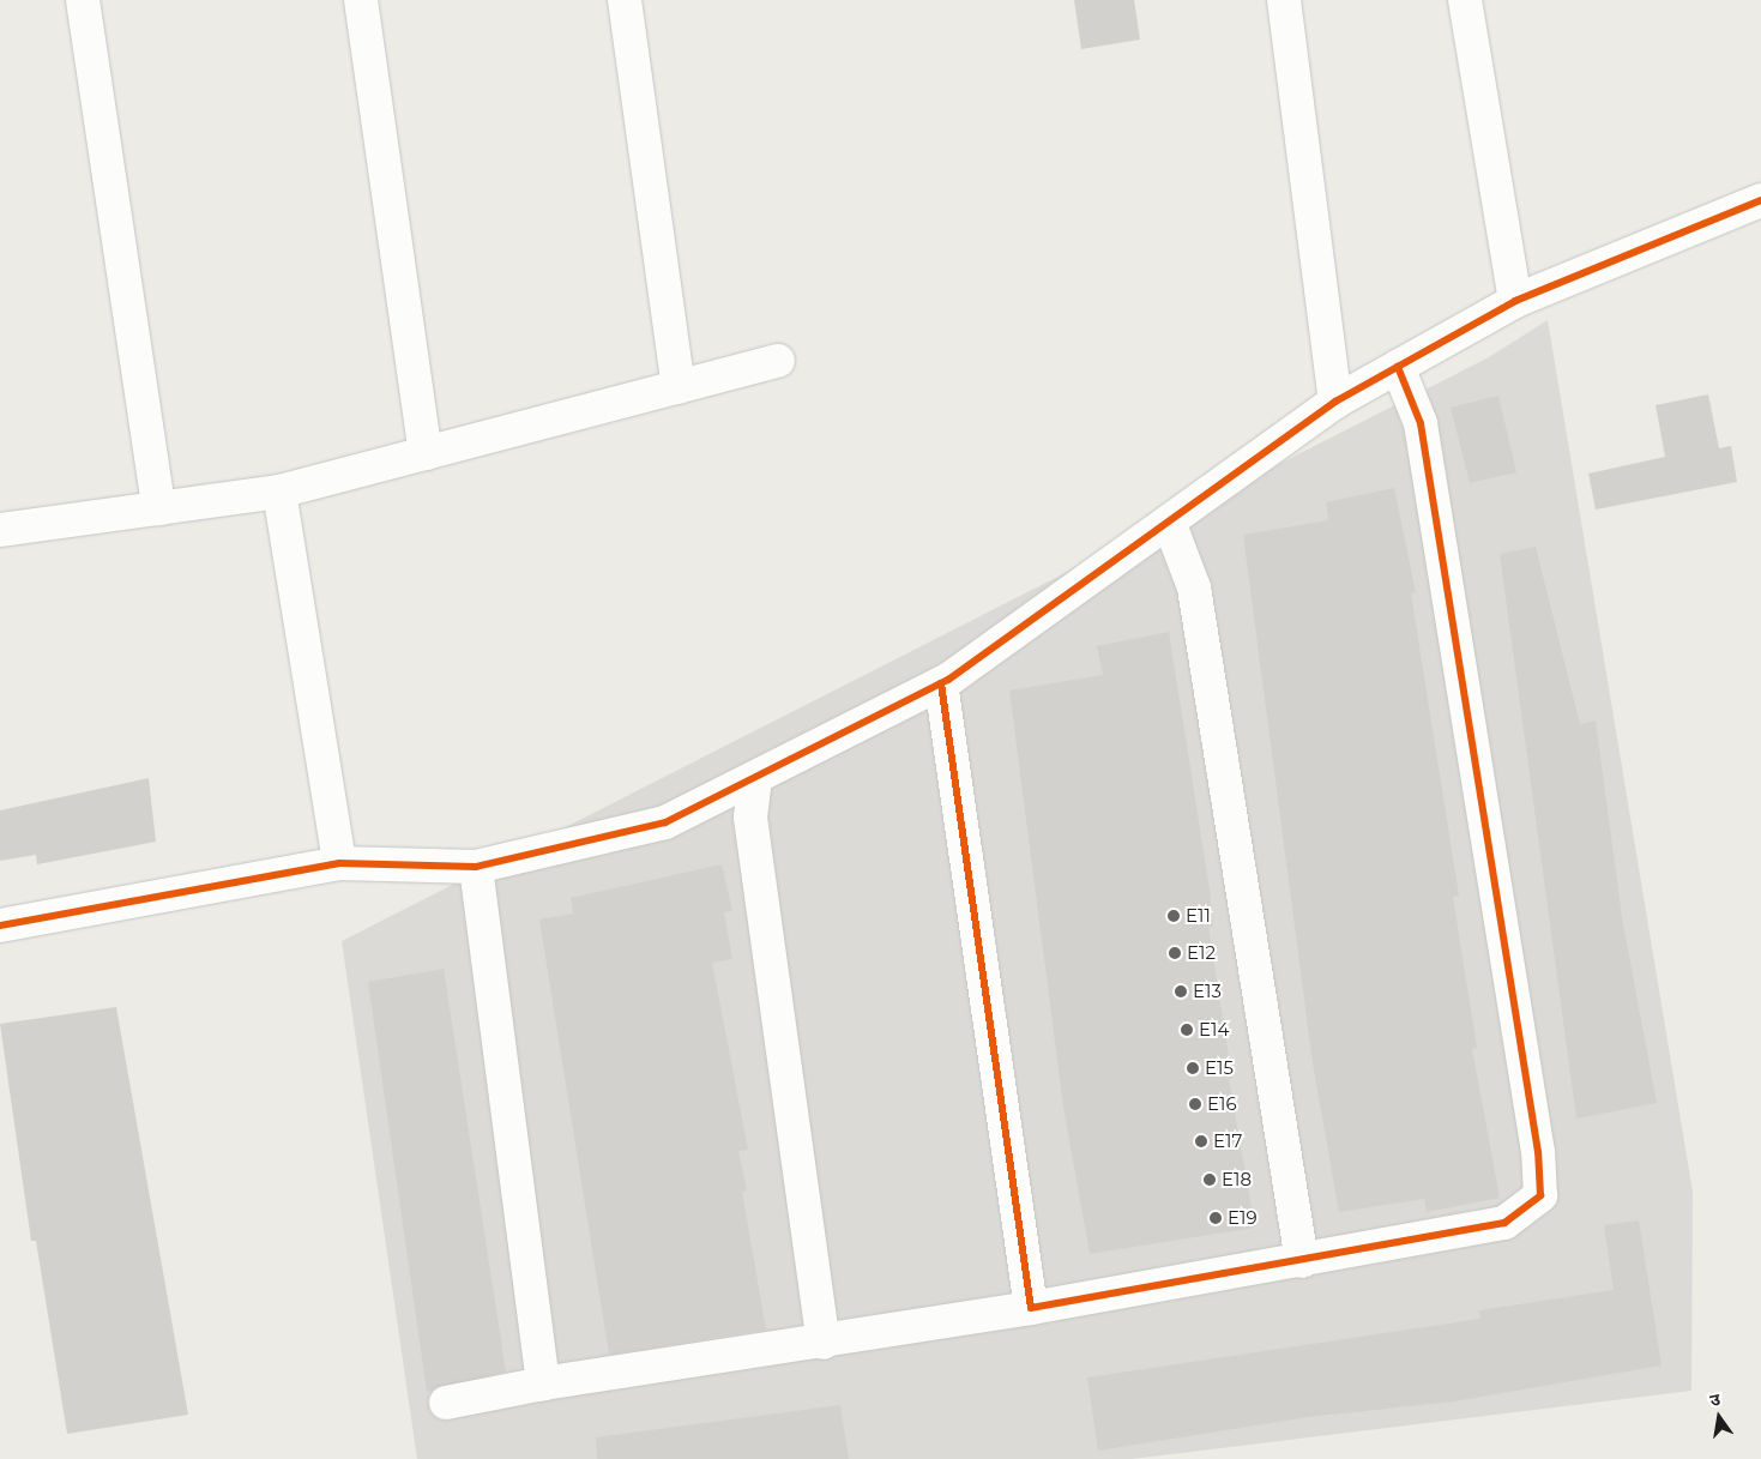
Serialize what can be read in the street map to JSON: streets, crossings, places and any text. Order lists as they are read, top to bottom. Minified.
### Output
{"places":["E11","E12","E13","E14","E15","E16","E17","E18","E19"],"north":"top"}
